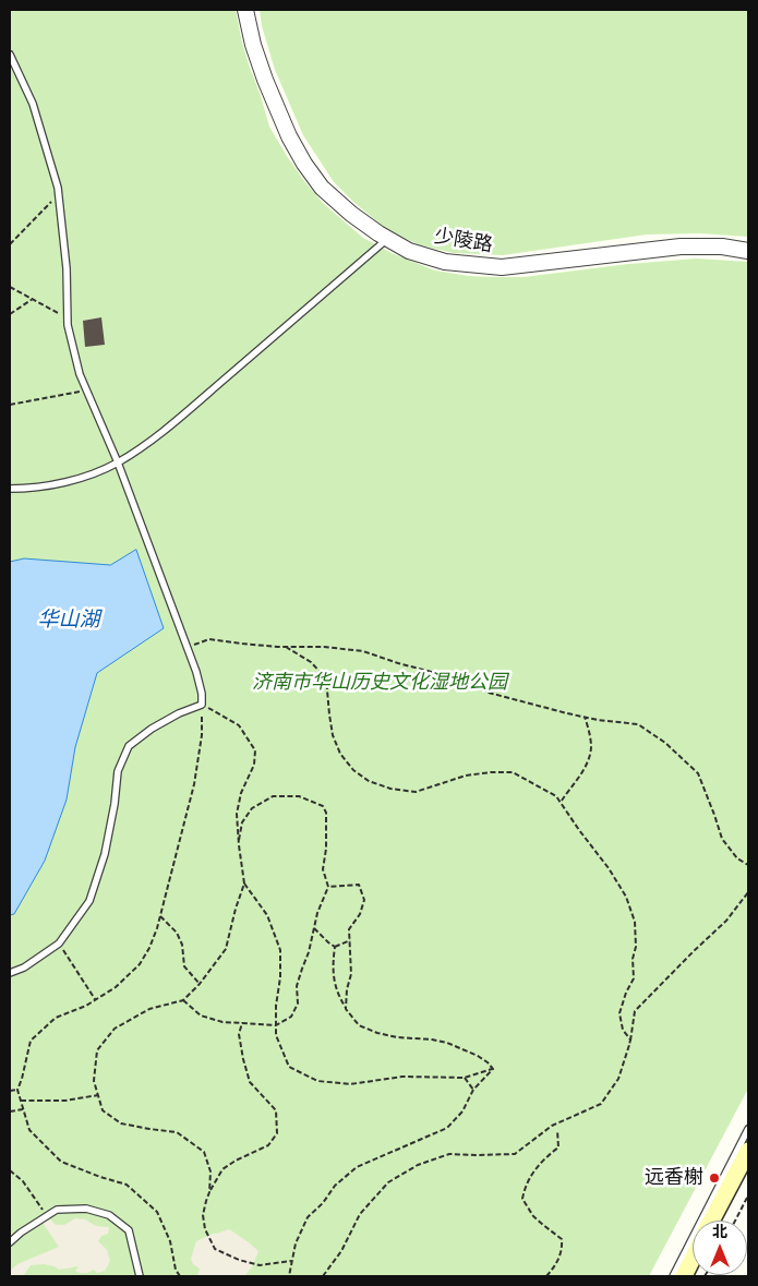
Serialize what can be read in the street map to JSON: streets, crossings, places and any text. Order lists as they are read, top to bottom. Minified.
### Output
{"streets":{"street":["少陵路"]},"water":["华山湖"],"parks":["济南市华山历史文化湿地公园"],"places":["远香榭"],"north":"top"}
